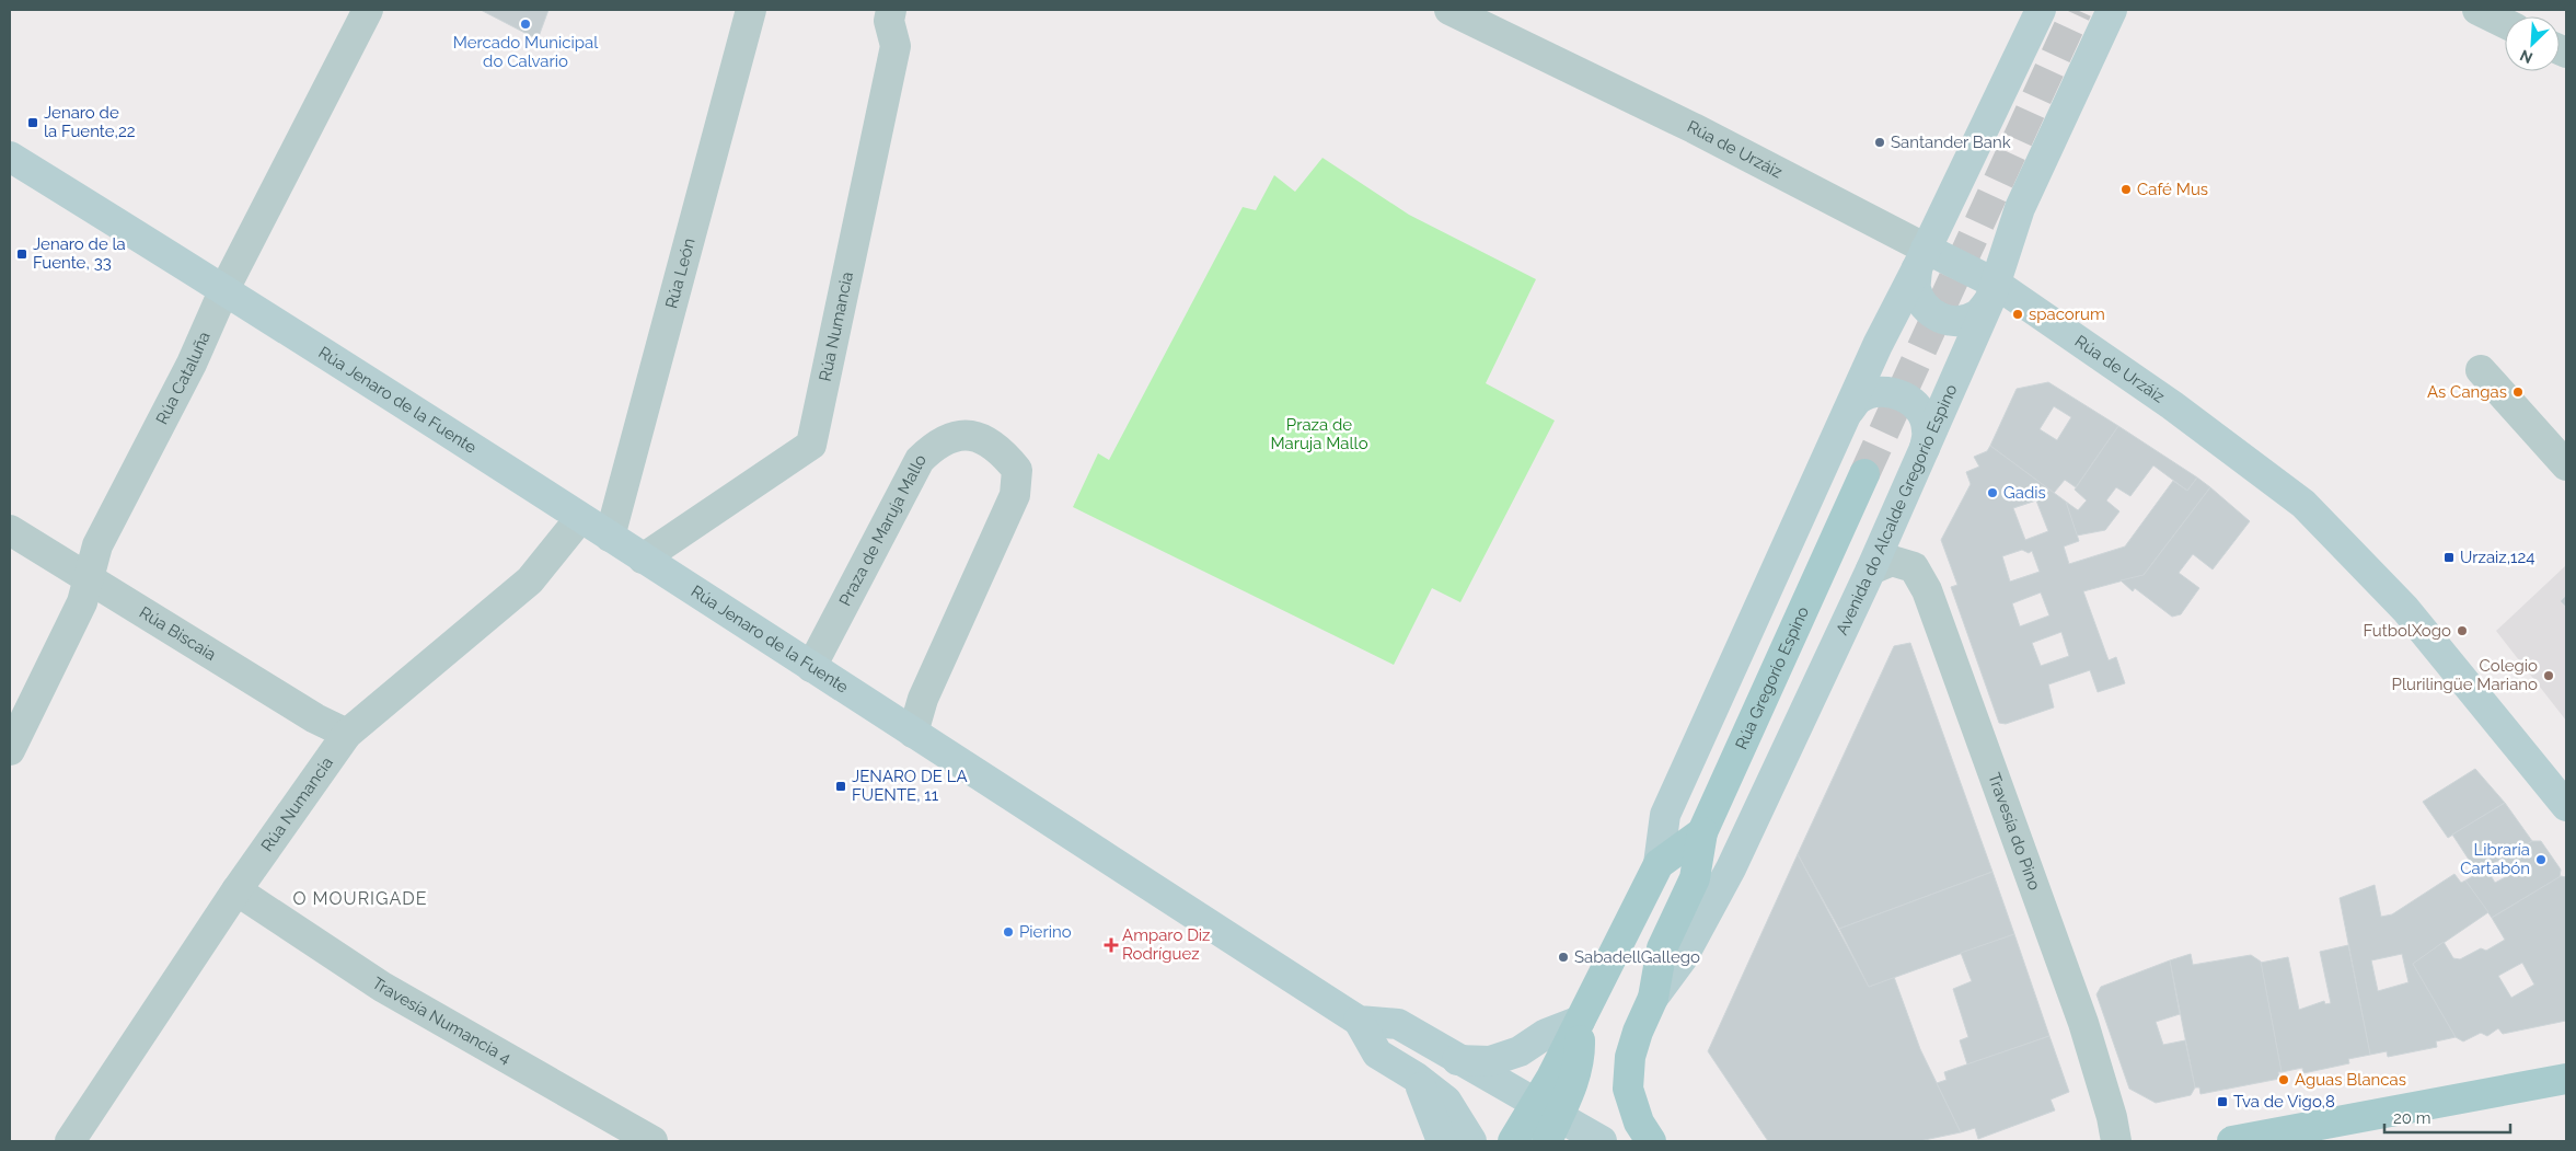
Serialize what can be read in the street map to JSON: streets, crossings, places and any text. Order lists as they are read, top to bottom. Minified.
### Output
{"streets":{"main road":["Rúa de Urzáiz","Rúa Jenaro de la Fuente","Avenida do Alcalde Gregorio Espino","Rúa Gregorio Espino"],"street":["Rúa León","Rúa Numancia","Rúa Cataluña","Praza de Maruja Mallo","Rúa Biscaia","Travesía do Pino","Travesía Numancia 4"]},"crossings":[["Rúa de Urzáiz","Avenida do Alcalde Gregorio Espino"],["Rúa León","Rúa Jenaro de la Fuente"],["Rúa Numancia","Rúa Jenaro de la Fuente"],["Rúa Numancia","Rúa Biscaia"],["Rúa Numancia","Travesía Numancia 4"],["Rúa Cataluña","Rúa Jenaro de la Fuente"],["Rúa Cataluña","Rúa Biscaia"],["Rúa Jenaro de la Fuente","Praza de Maruja Mallo"],["Avenida do Alcalde Gregorio Espino","Rúa Gregorio Espino"],["Avenida do Alcalde Gregorio Espino","Travesía do Pino"]],"districts":["O MOURIGADE"],"parks":["Praza de Maruja Mallo"],"places":{"other":["Mercado Municipal do Calvario","Santander Bank","Café Mus","spacorum","As Cangas","Gadis","FutbolXogo","Colegio Plurilingüe Mariano","Libraría Cartabón","Pierino","SabadellGallego","Aguas Blancas"],"transit":["Jenaro de la Fuente,22","Jenaro de la Fuente, 33","Urzaiz,124","JENARO DE LA FUENTE, 11","Tva de Vigo,8"],"health":["Amparo Diz Rodríguez"]},"scale_bar":"20 m","north":"bottom left"}
